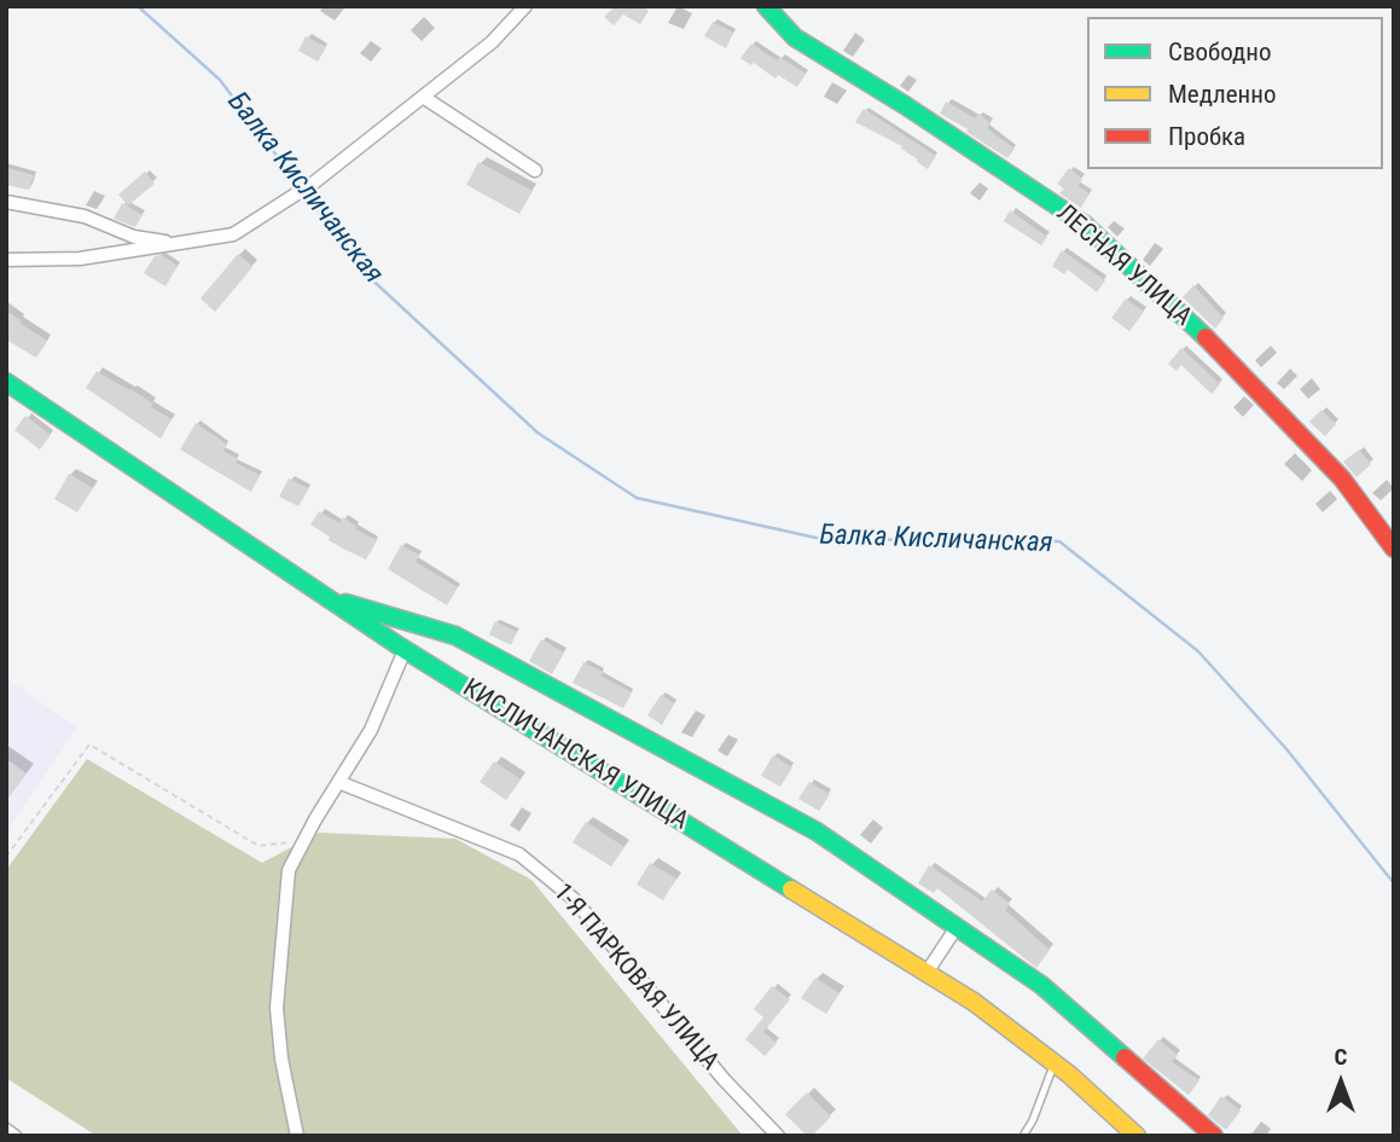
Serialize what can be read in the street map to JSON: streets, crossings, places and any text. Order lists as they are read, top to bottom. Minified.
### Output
{"streets":{"street":["ЛЕСНАЯ УЛИЦА","КИСЛИЧАНСКАЯ УЛИЦА","1-Я ПАРКОВАЯ УЛИЦА"]},"water":["Балка Кисличанская"],"legend":["Свободно","Медленно","Пробка"],"north":"top"}
